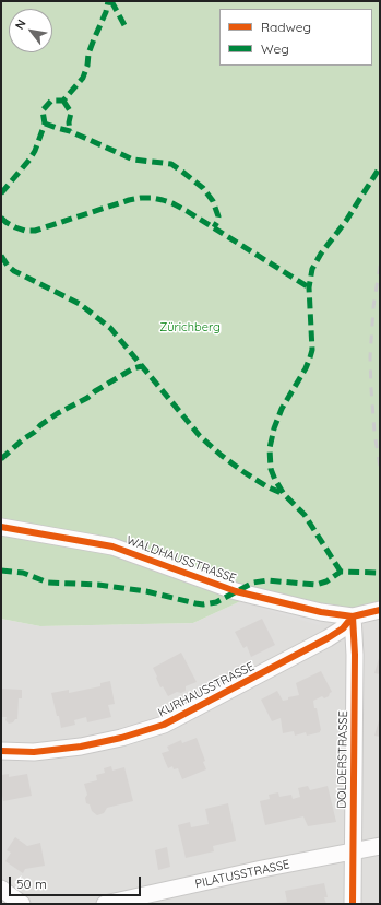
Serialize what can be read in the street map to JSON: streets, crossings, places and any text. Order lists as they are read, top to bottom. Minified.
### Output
{"streets":{"street":["WALDHAUSSTRASSE","KURHAUSSTRASSE","DOLDERSTRASSE","PILATUSSTRASSE"]},"crossings":[["WALDHAUSSTRASSE","KURHAUSSTRASSE"],["WALDHAUSSTRASSE","DOLDERSTRASSE"],["KURHAUSSTRASSE","DOLDERSTRASSE"],["DOLDERSTRASSE","PILATUSSTRASSE"]],"parks":["Zürichberg"],"legend":["Radweg","Weg"],"scale_bar":"50 m","north":"top left"}
